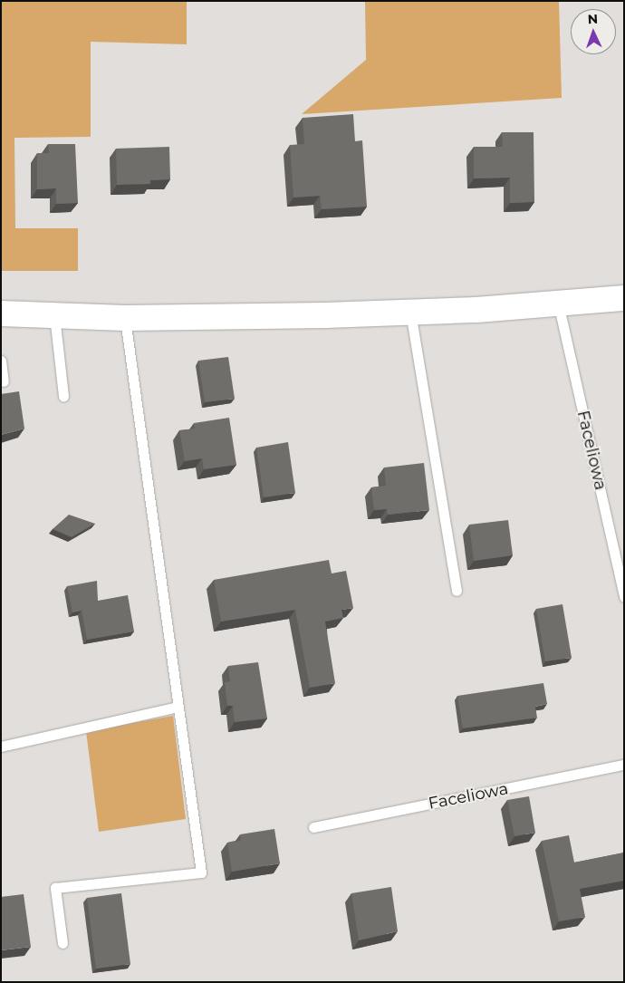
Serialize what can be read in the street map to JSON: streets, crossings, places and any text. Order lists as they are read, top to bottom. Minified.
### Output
{"streets":{"lane":["Faceliowa"]},"north":"top"}
